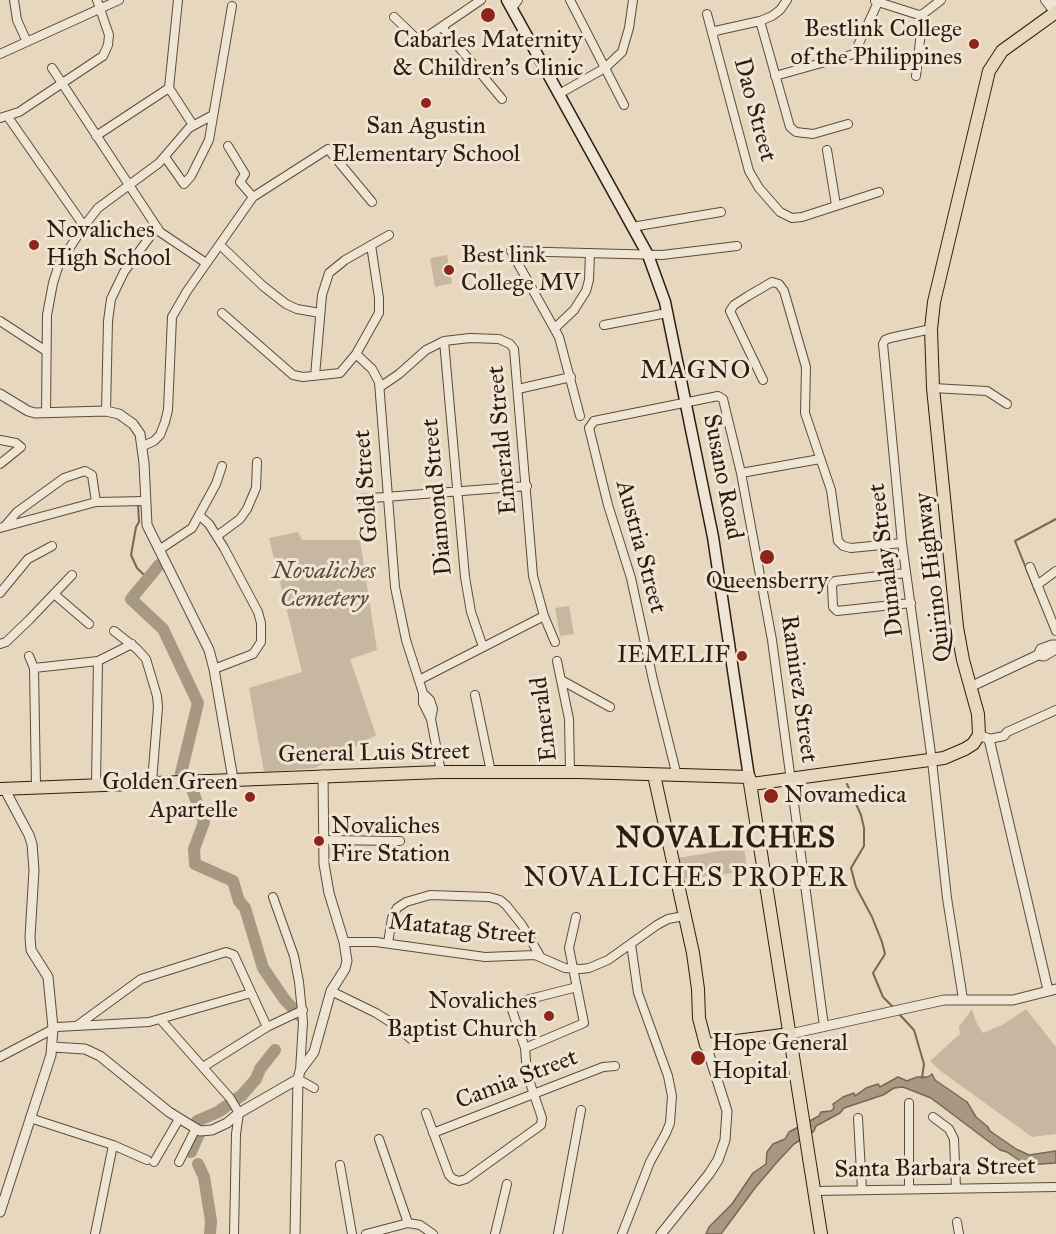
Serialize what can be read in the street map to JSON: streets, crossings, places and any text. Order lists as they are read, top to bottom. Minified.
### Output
{"streets":{"main road":["Susano Road","Quirino Highway","General Luis Street"],"street":["Dao Street","Emerald Street","Gold Street","Diamond Street","Austria Street","Dumalay Street","Ramirez Street","Emerald","Matatag Street","Camia Street","Santa Barbara Street"]},"crossings":[["Emerald Street","Gold Street"],["Emerald Street","Diamond Street"],["Susano Road","Austria Street"],["Susano Road","Ramirez Street"],["Susano Road","General Luis Street"],["Gold Street","General Luis Street"],["Austria Street","Ramirez Street"],["Austria Street","General Luis Street"],["Dumalay Street","Quirino Highway"],["Emerald","General Luis Street"]],"districts":["MAGNO","NOVALICHES","NOVALICHES PROPER"],"parks":["Novaliches Cemetery"],"places":["Cabarles Maternity & Children's Clinic","Bestlink College of the Philippines","San Agustin Elementary School","Novaliches High School","Best link College MV","Queensberry","IEMELIF","Novamedica","Golden Green Apartelle","Novaliches Fire Station","Novaliches Baptist Church","Hope General Hopital"]}
